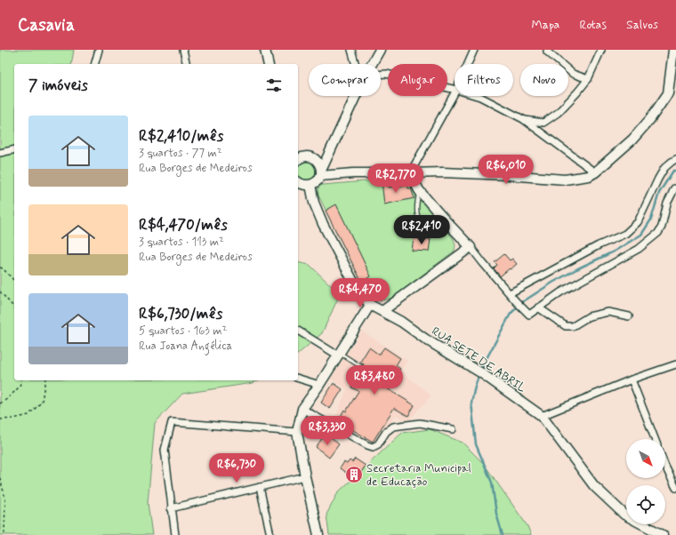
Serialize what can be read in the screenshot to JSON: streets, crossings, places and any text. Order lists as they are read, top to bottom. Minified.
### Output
{"streets":{"street":["RUA SETE DE ABRIL"]},"places":{"building":["Secretaria Municipal de Educação"]},"north":"bottom right","page":{"header":"Casavia","nav":["Mapa","Rotas","Salvos"],"chip":["Comprar","Alugar","Filtros","Novo"],"heading":"7 imóveis","list":[{"name":"R$2,410/mês","note":"3 quartos · 77 m² · Rua Borges de Medeiros"},{"name":"R$4,470/mês","note":"3 quartos · 113 m² · Rua Borges de Medeiros"},{"name":"R$6,730/mês","note":"5 quartos · 163 m² · Rua Joana Angélica"}],"price":["R$6,010","R$2,770","R$2,410","R$4,470","R$3,480","R$3,330","R$6,730"]}}
